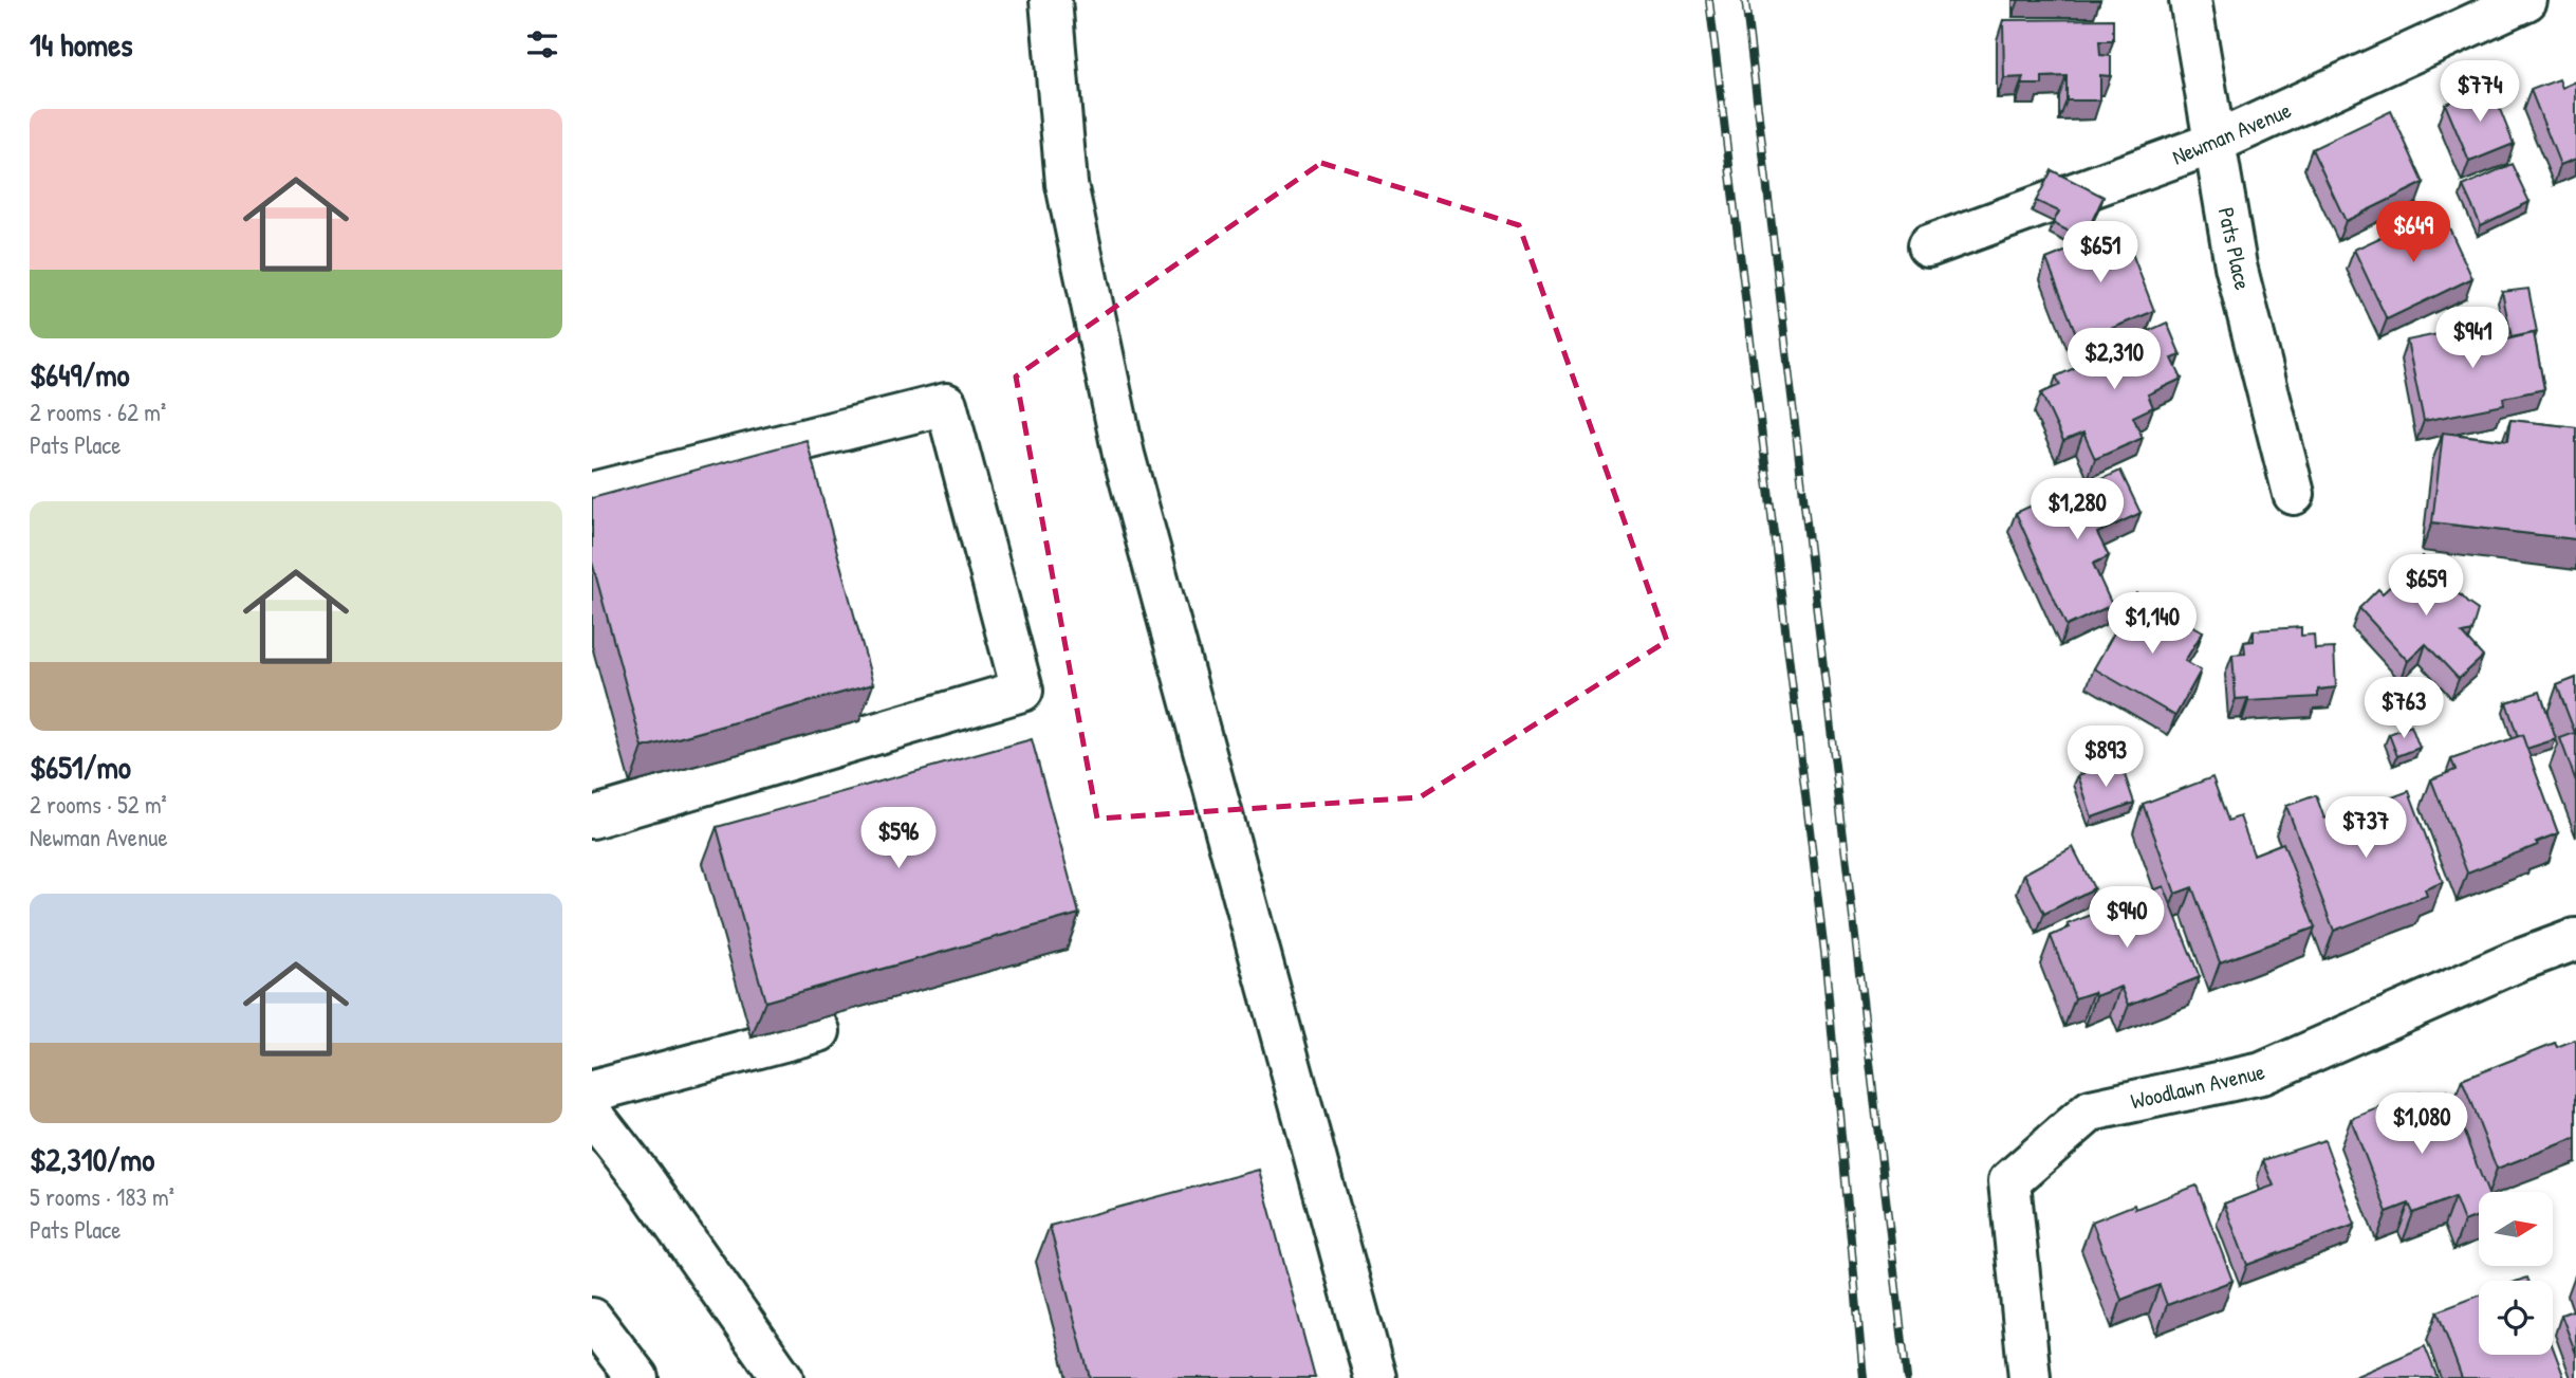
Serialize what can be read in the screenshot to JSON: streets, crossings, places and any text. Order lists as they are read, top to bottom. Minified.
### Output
{"streets":{"main road":["Newman Avenue","Pats Place","Woodlawn Avenue"]},"crossings":[["Newman Avenue","Pats Place"]],"north":"right","page":{"heading":"14 homes","price":["$774","$649","$651","$941","$2,310","$1,280","$659","$1,140","$763","$893","$737","$596","$940","$1,080"],"list":[{"name":"$649/mo","note":"2 rooms · 62 m² · Pats Place"},{"name":"$651/mo","note":"2 rooms · 52 m² · Newman Avenue"},{"name":"$2,310/mo","note":"5 rooms · 183 m² · Pats Place"}]}}
